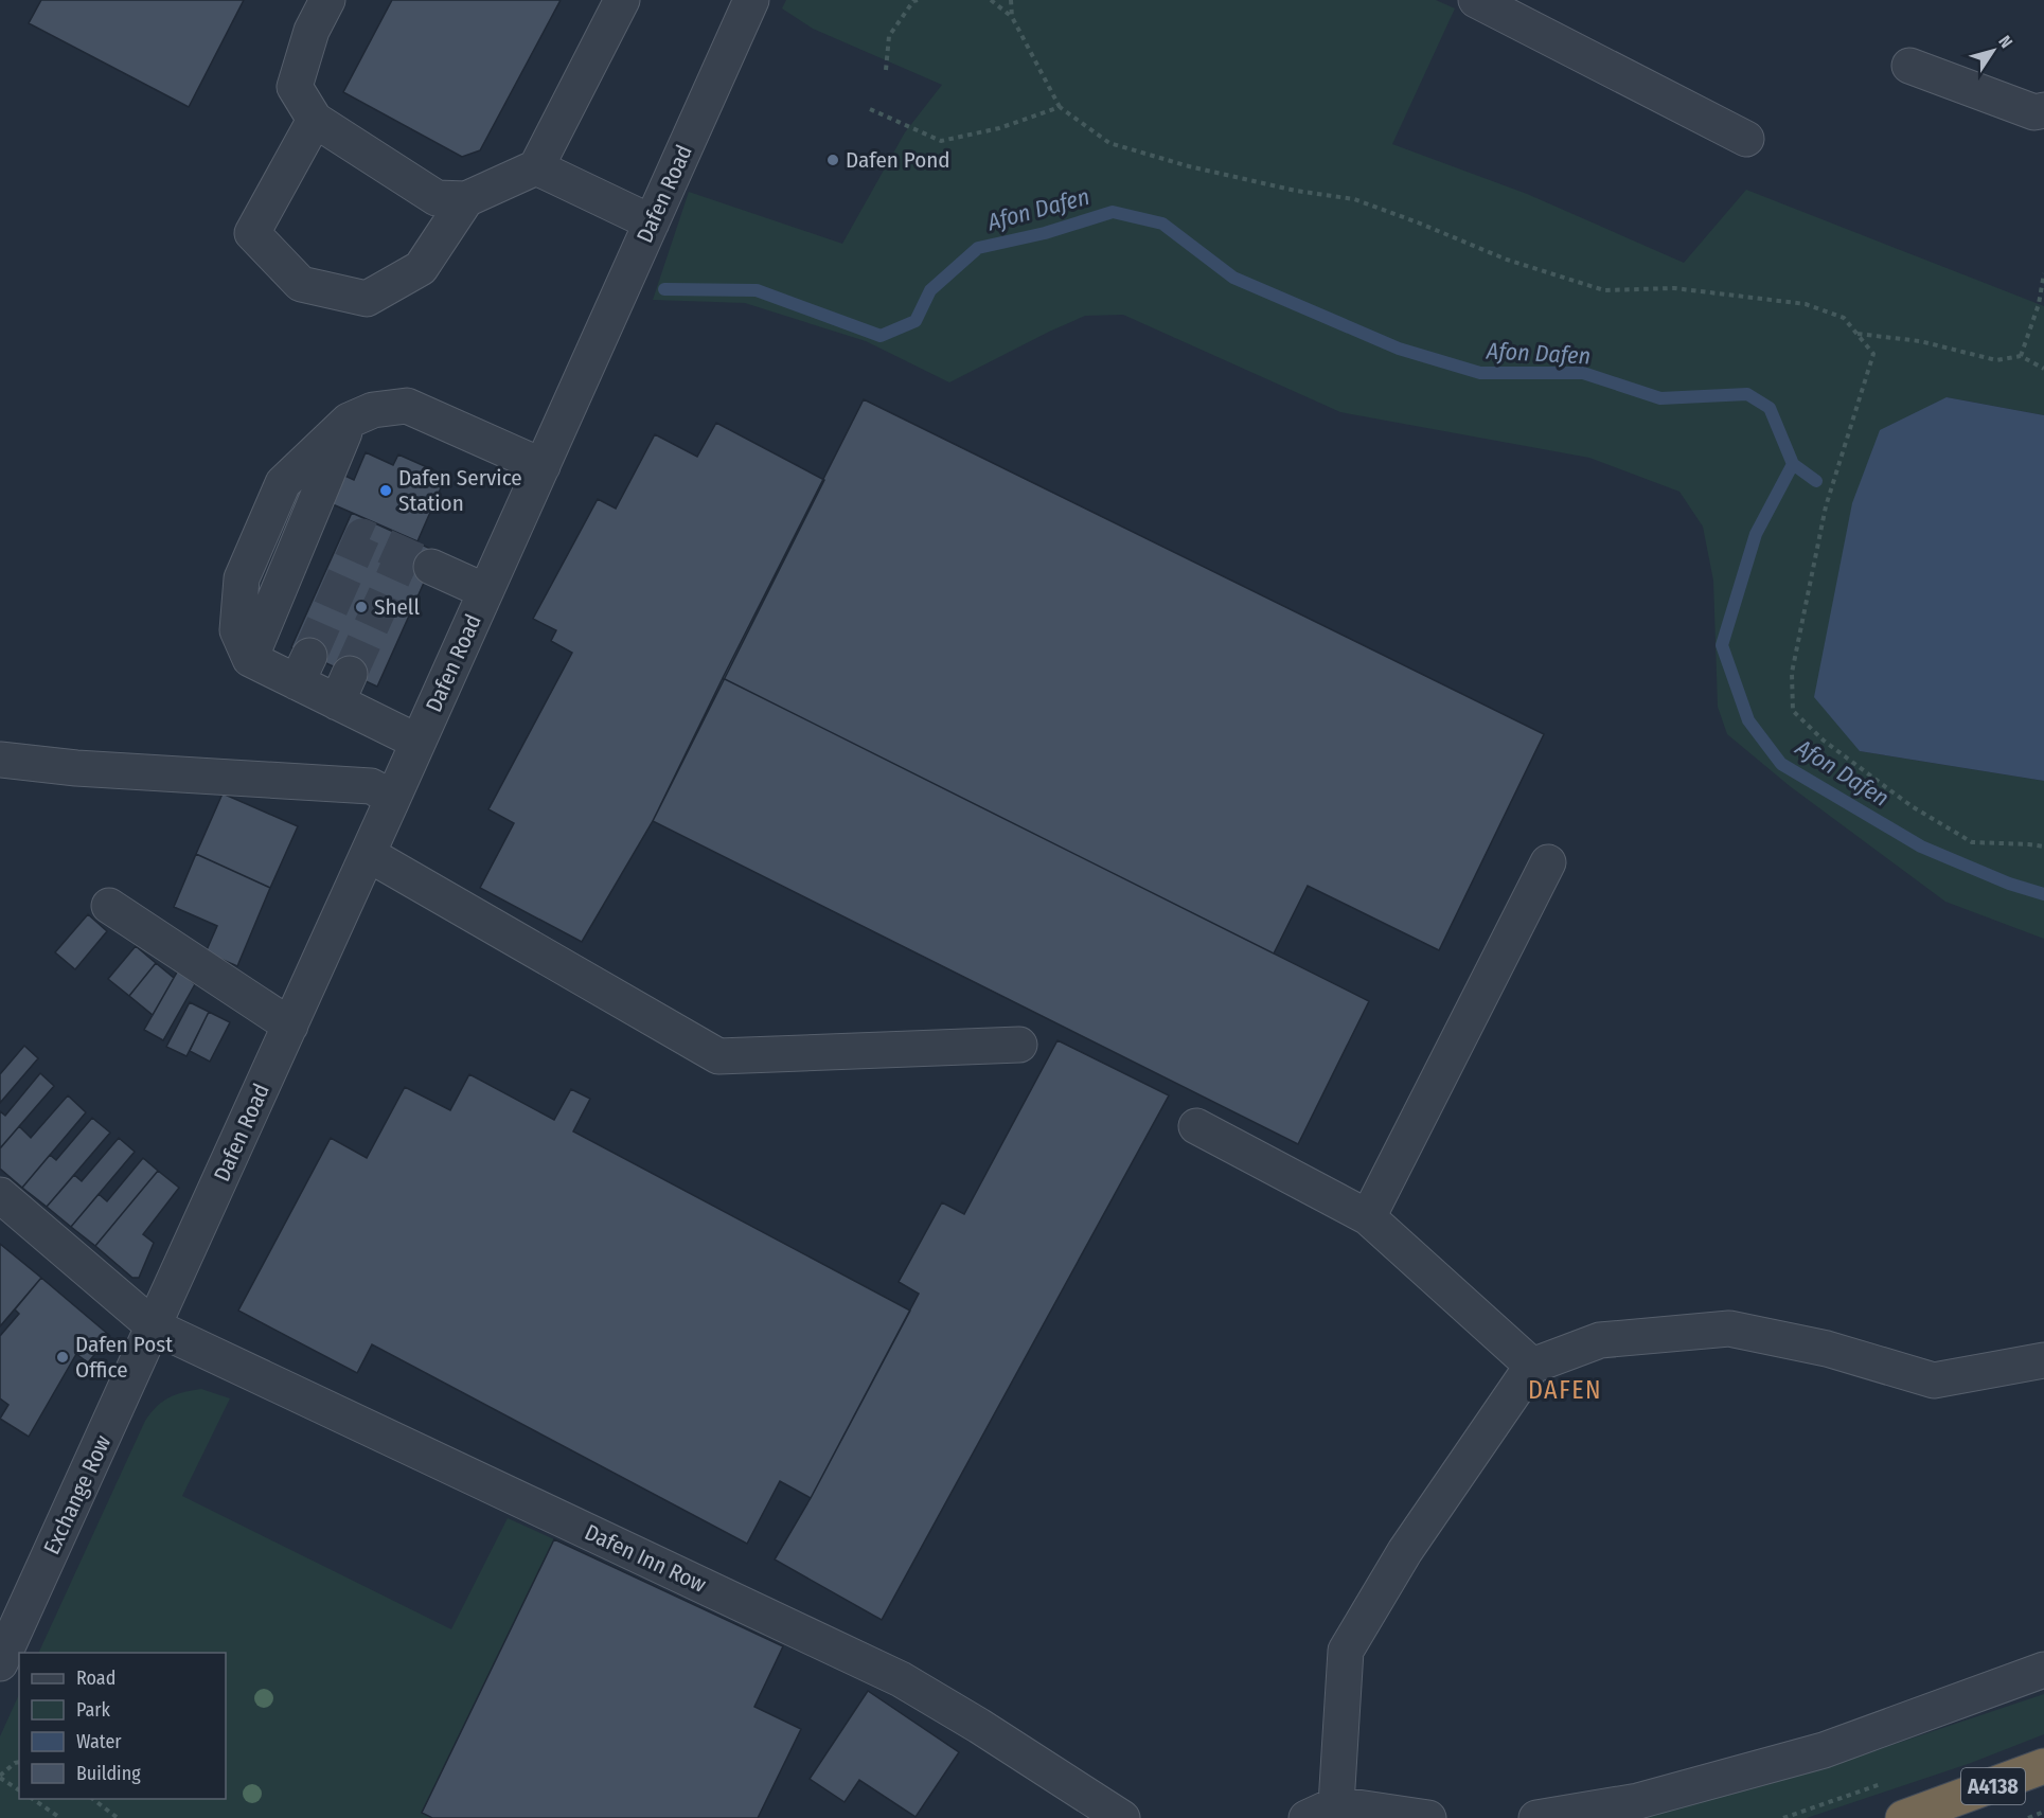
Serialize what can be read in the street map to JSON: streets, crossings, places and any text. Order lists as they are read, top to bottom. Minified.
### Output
{"streets":{"highway":["A4138"],"street":["Dafen Road","Exchange Row","Dafen Inn Row"]},"crossings":[["Dafen Road","Exchange Row"],["Dafen Road","Dafen Inn Row"],["Exchange Row","Dafen Inn Row"]],"districts":["DAFEN"],"water":["Afon Dafen"],"places":["Dafen Pond","Dafen Service Station","Shell","Dafen Post Office"],"legend":["Road","Park","Water","Building"],"north":"top right"}
